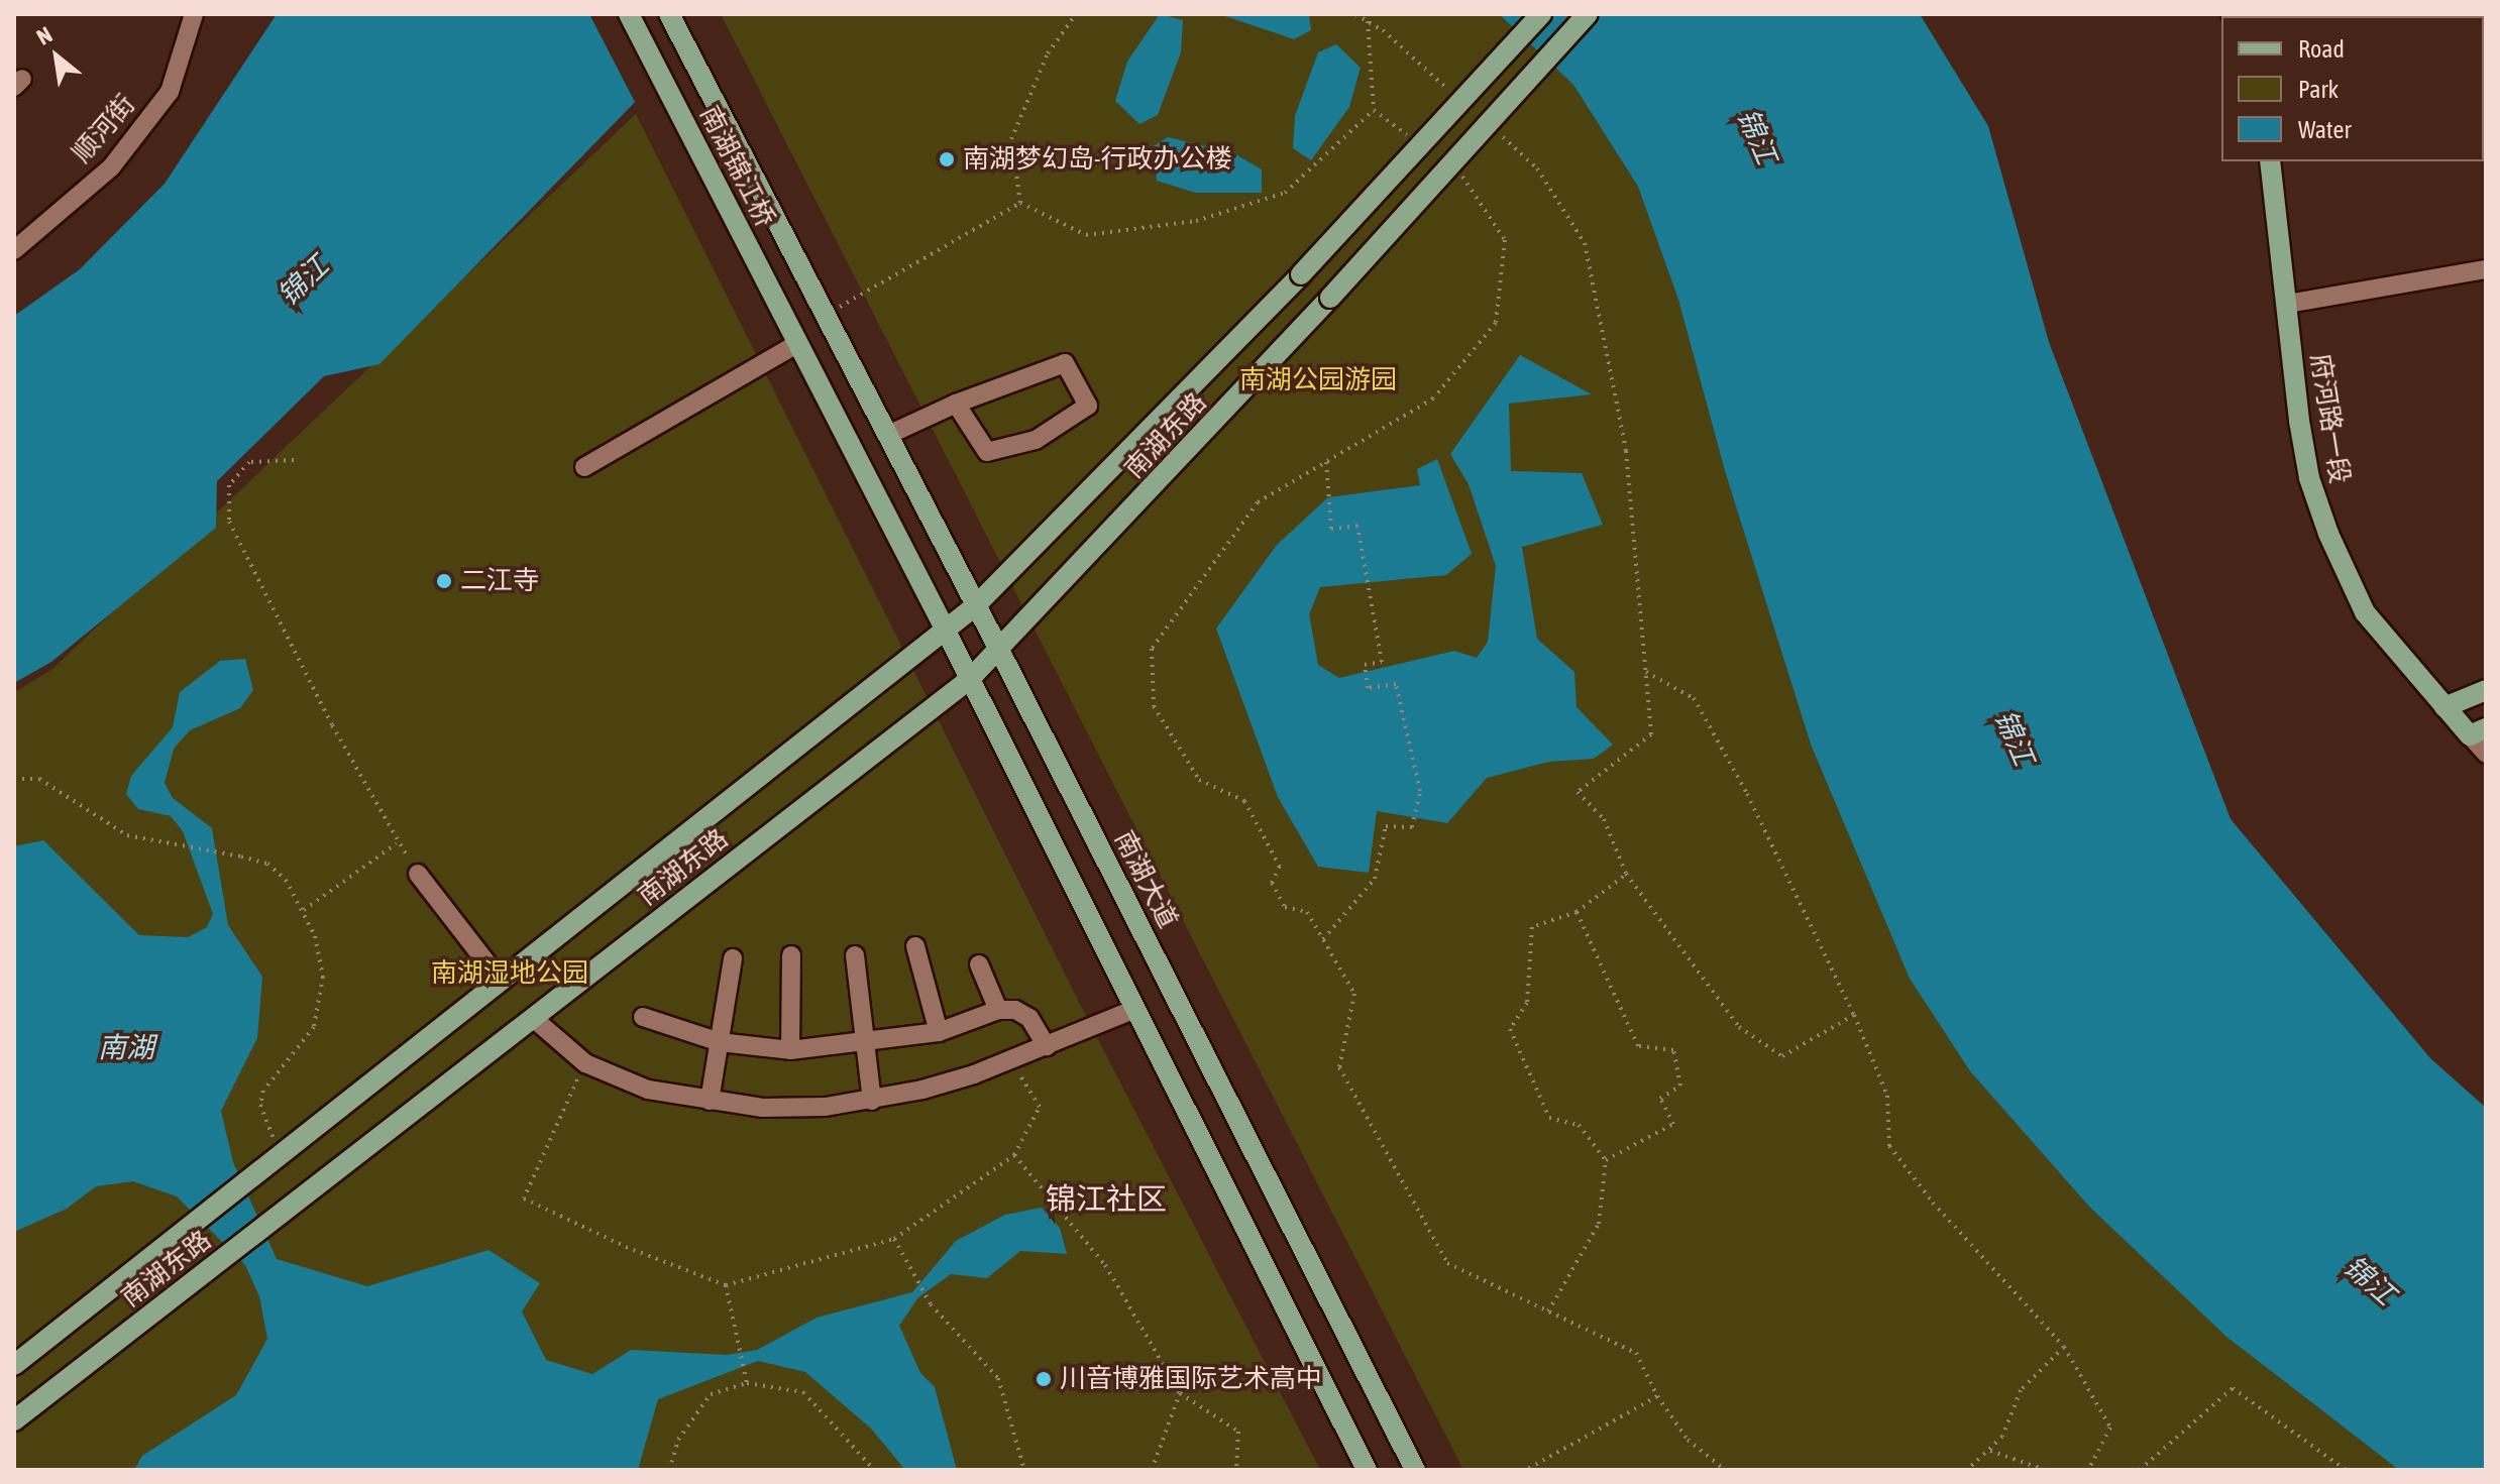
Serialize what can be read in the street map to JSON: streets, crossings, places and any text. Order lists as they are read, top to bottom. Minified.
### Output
{"streets":{"main road":["南湖锦江桥","府河路一段","南湖东路","南湖大道"],"street":["顺河街"]},"crossings":[["南湖锦江桥","南湖大道"],["南湖东路","南湖大道"]],"districts":["锦江社区"],"water":["锦江","南湖"],"parks":["南湖公园游园","南湖湿地公园"],"places":["南湖梦幻岛-行政办公楼","二江寺","川音博雅国际艺术高中"],"legend":["Road","Park","Water"],"north":"top left"}
